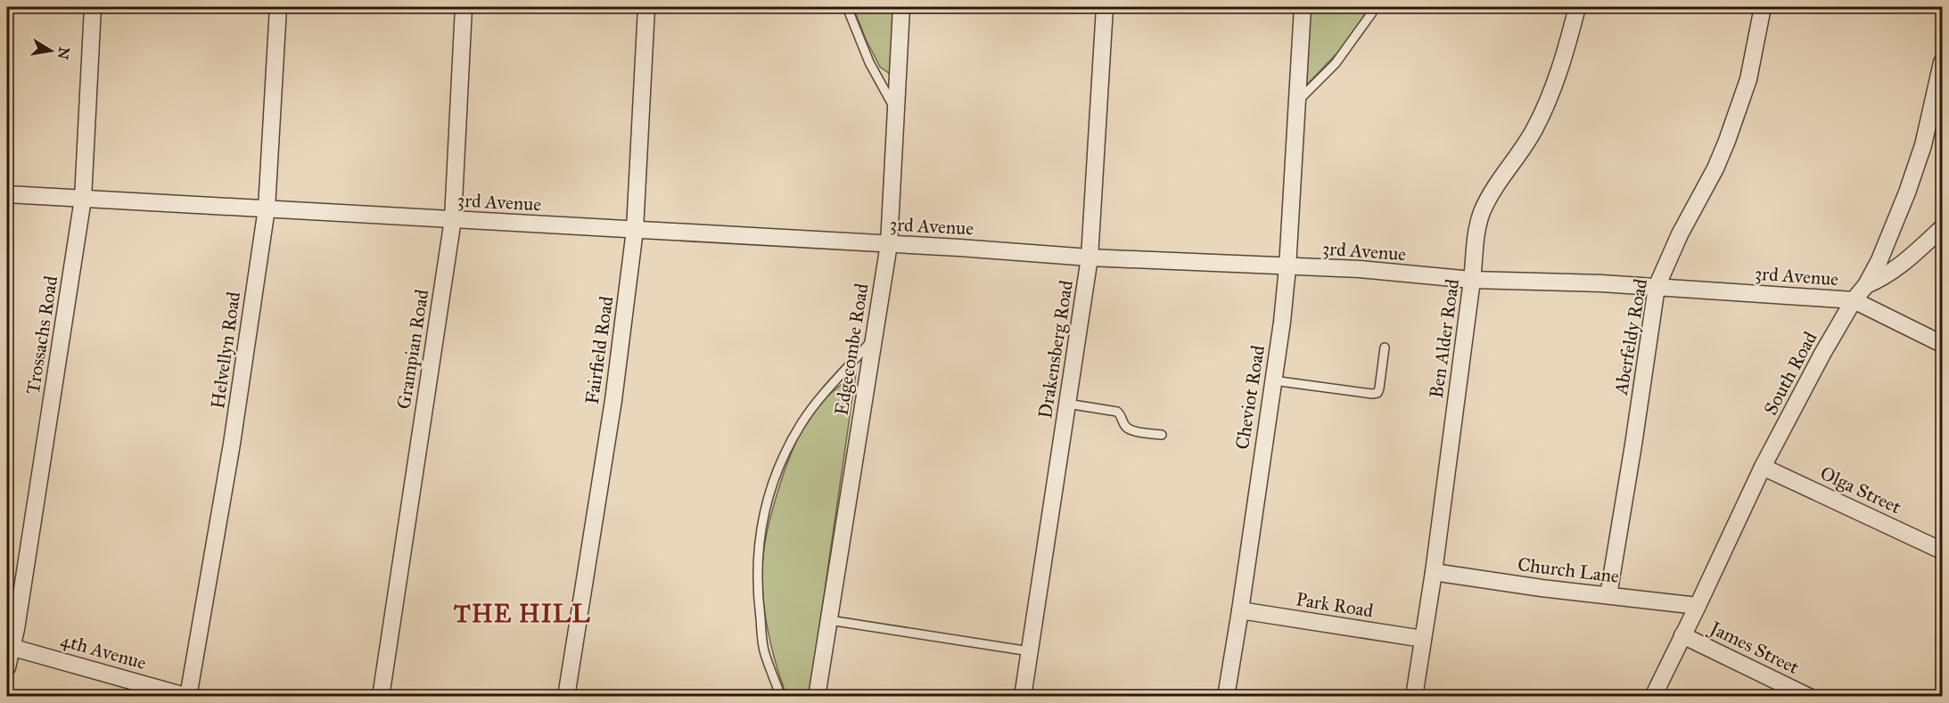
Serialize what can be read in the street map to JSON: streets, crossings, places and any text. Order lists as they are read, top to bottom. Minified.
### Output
{"streets":{"street":["3rd Avenue","Trossachs Road","Aberfeldy Road","Ben Alder Road","Grampian Road","Edgecombe Road","Drakensberg Road","Helvellyn Road","Fairfield Road","South Road","Cheviot Road","Olga Street","Church Lane","Park Road","James Street","4th Avenue"]},"crossings":[["3rd Avenue","Trossachs Road"],["3rd Avenue","Aberfeldy Road"],["3rd Avenue","Ben Alder Road"],["3rd Avenue","Grampian Road"],["3rd Avenue","Edgecombe Road"],["3rd Avenue","Drakensberg Road"],["3rd Avenue","Helvellyn Road"],["3rd Avenue","Fairfield Road"],["3rd Avenue","South Road"],["3rd Avenue","Cheviot Road"],["Trossachs Road","4th Avenue"],["Aberfeldy Road","Church Lane"],["Ben Alder Road","Church Lane"],["Ben Alder Road","Park Road"],["Helvellyn Road","4th Avenue"],["South Road","Olga Street"],["South Road","Church Lane"],["South Road","James Street"],["Cheviot Road","Park Road"]],"districts":["THE HILL"],"north":"right"}
